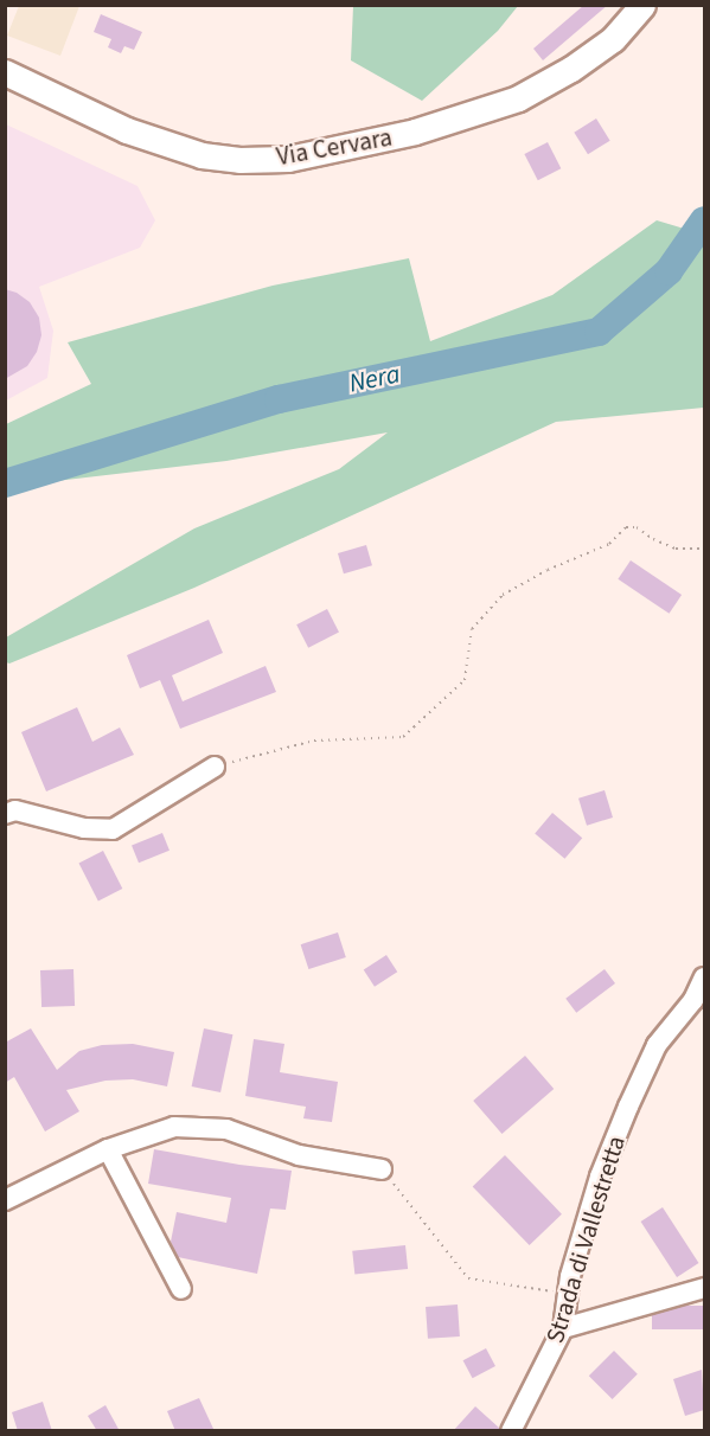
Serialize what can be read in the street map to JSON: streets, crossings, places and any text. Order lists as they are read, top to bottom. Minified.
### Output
{"streets":{"main road":["Via Cervara"],"street":["Strada di Vallestretta"]},"water":["Nera"]}
